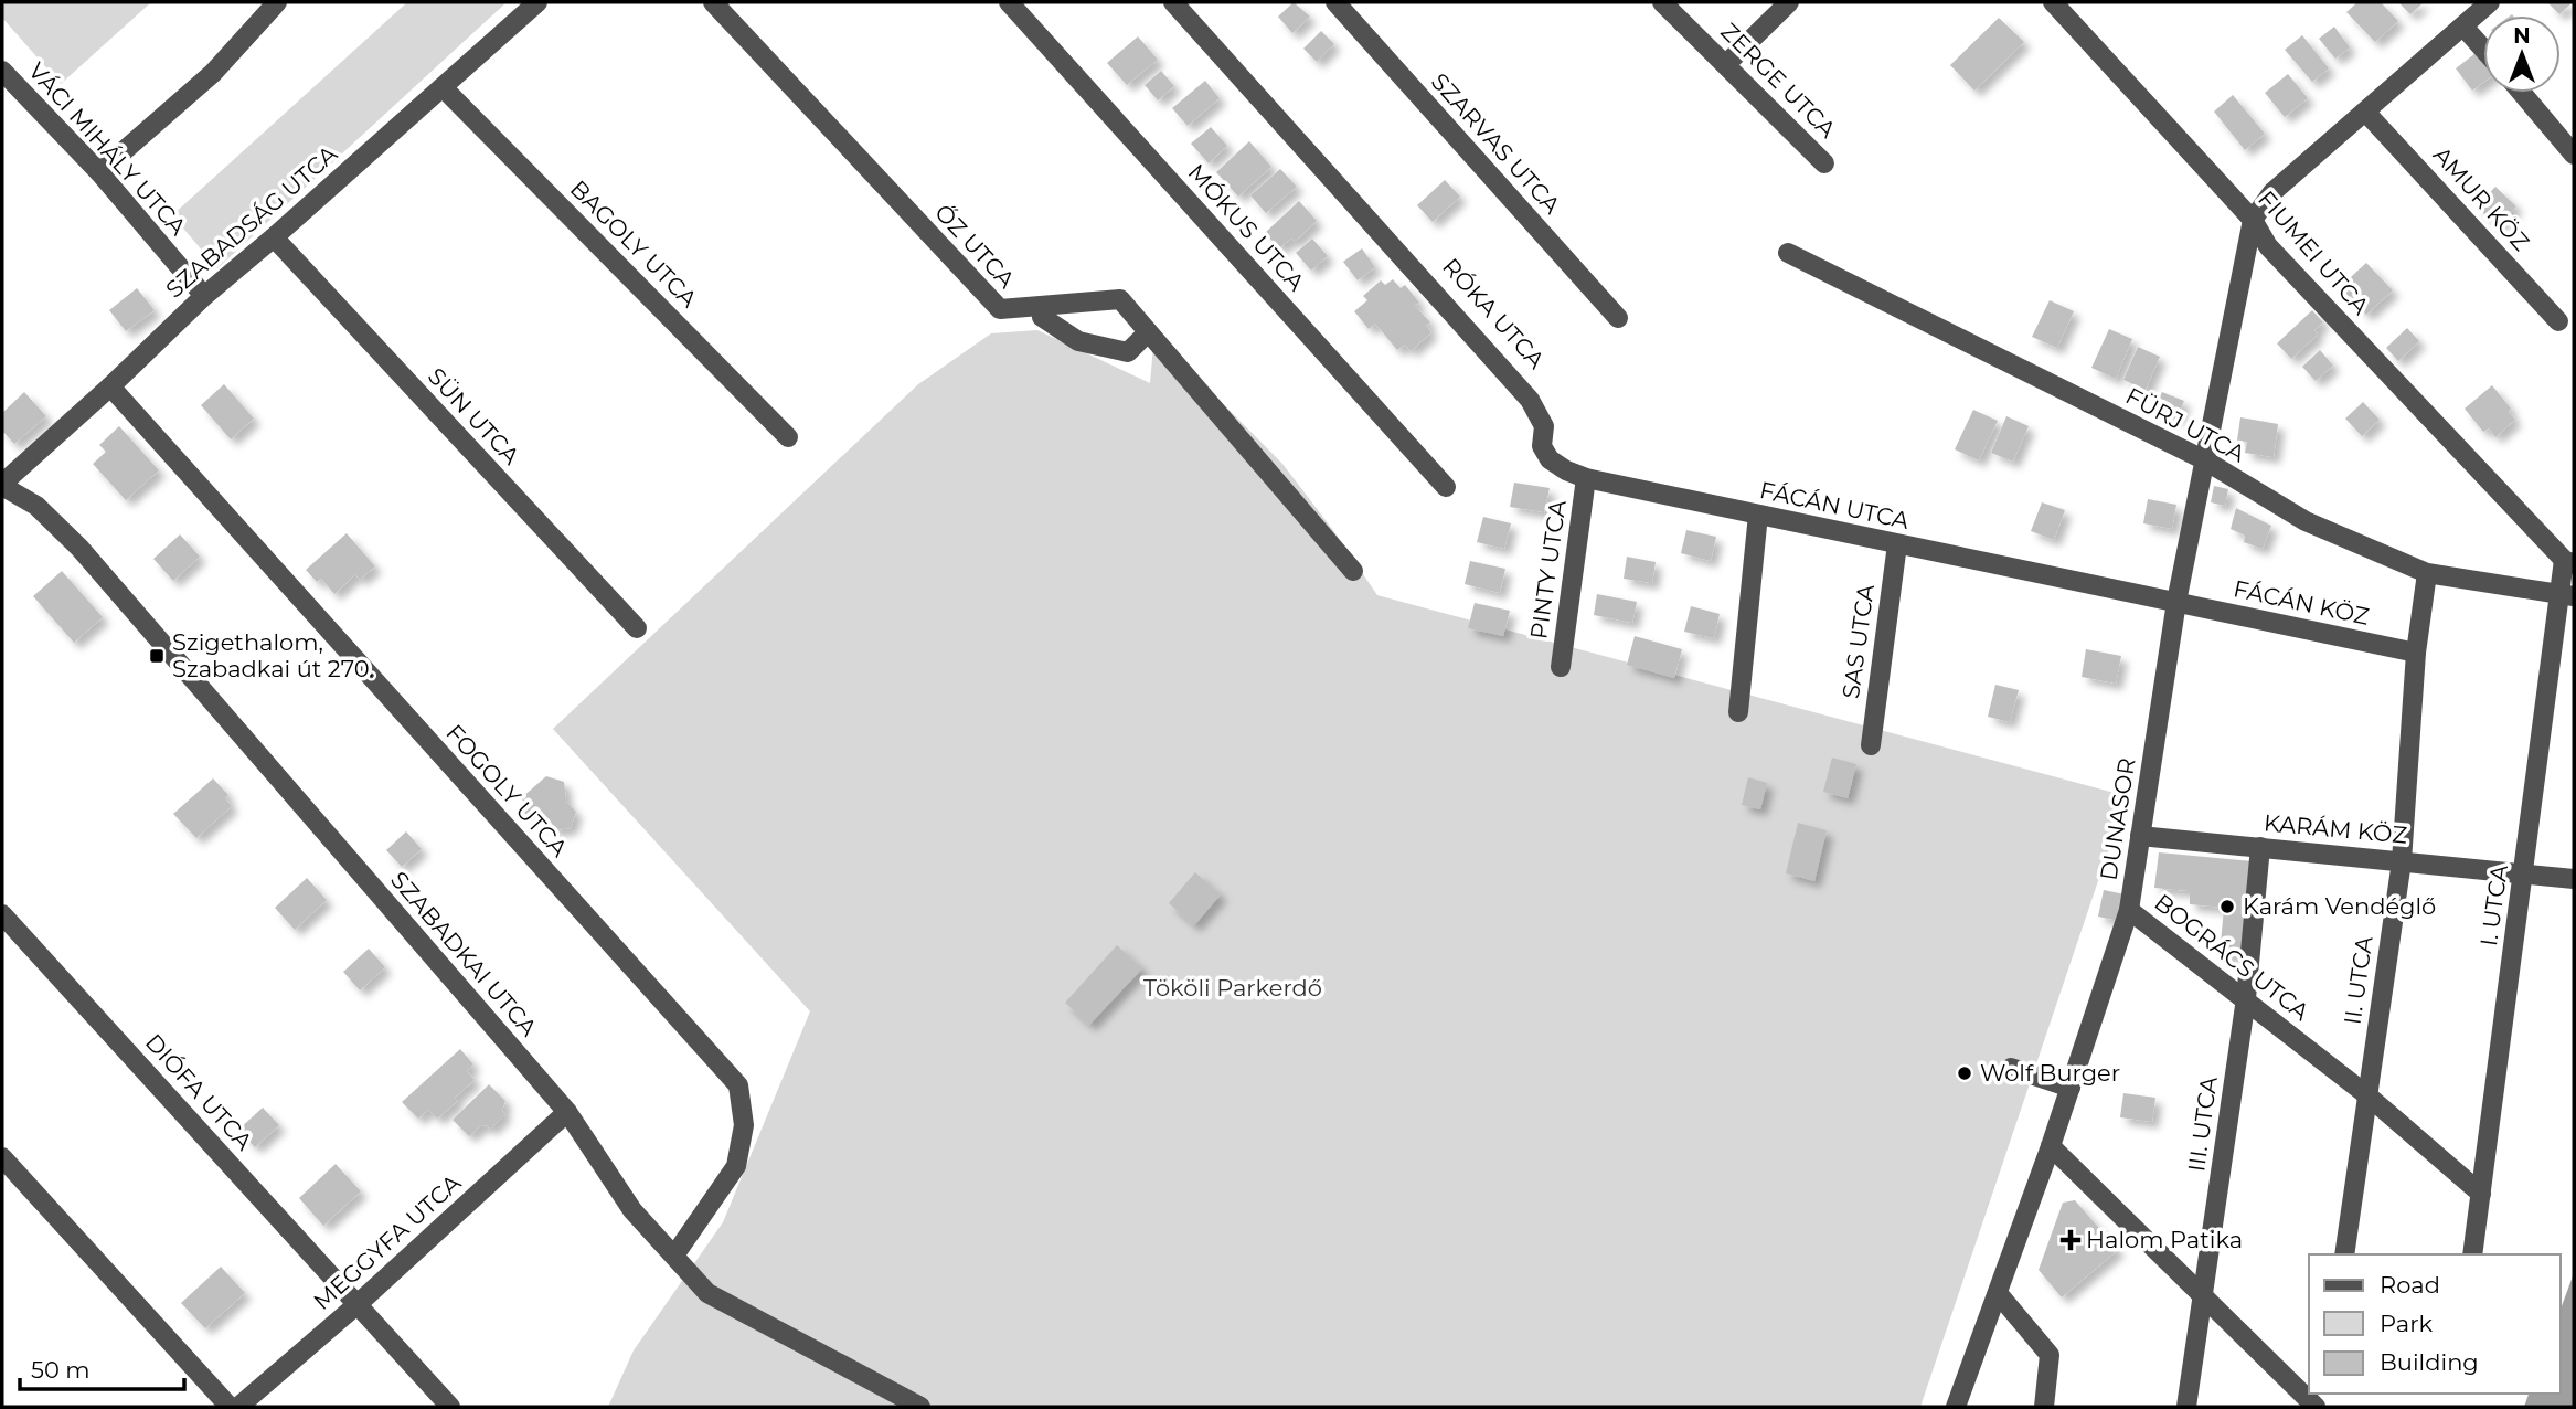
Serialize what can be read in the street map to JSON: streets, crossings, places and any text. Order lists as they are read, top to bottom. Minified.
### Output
{"streets":{"street":["ZERGE UTCA","SZARVAS UTCA","VÁCI MIHÁLY UTCA","AMUR KÖZ","SZABADSÁG UTCA","MÓKUS UTCA","BAGOLY UTCA","ŐZ UTCA","FIUMEI UTCA","RÓKA UTCA","SÜN UTCA","FÜRJ UTCA","FÁCÁN UTCA","PINTY UTCA","FÁCÁN KÖZ","SAS UTCA","FOGOLY UTCA","DUNASOR","KARÁM KÖZ","I. UTCA","SZABADKAI UTCA","BOGRÁCS UTCA","II. UTCA","DIÓFA UTCA","III. UTCA","MEGGYFA UTCA"]},"crossings":[["VÁCI MIHÁLY UTCA","SZABADSÁG UTCA"],["SZABADSÁG UTCA","BAGOLY UTCA"],["SZABADSÁG UTCA","SÜN UTCA"],["SZABADSÁG UTCA","FOGOLY UTCA"],["SZABADSÁG UTCA","SZABADKAI UTCA"],["FIUMEI UTCA","DUNASOR"],["FIUMEI UTCA","I. UTCA"],["RÓKA UTCA","FÁCÁN UTCA"],["FÜRJ UTCA","DUNASOR"],["FÜRJ UTCA","I. UTCA"],["FÜRJ UTCA","II. UTCA"],["FÁCÁN UTCA","PINTY UTCA"],["FÁCÁN UTCA","FÁCÁN KÖZ"],["FÁCÁN UTCA","SAS UTCA"],["FÁCÁN UTCA","DUNASOR"],["FÁCÁN KÖZ","DUNASOR"],["FÁCÁN KÖZ","II. UTCA"],["FOGOLY UTCA","SZABADKAI UTCA"],["DUNASOR","KARÁM KÖZ"],["DUNASOR","BOGRÁCS UTCA"],["KARÁM KÖZ","I. UTCA"],["KARÁM KÖZ","II. UTCA"],["KARÁM KÖZ","III. UTCA"],["I. UTCA","BOGRÁCS UTCA"],["SZABADKAI UTCA","MEGGYFA UTCA"],["BOGRÁCS UTCA","II. UTCA"],["BOGRÁCS UTCA","III. UTCA"],["DIÓFA UTCA","MEGGYFA UTCA"]],"parks":["Tököli Parkerdő"],"places":{"transit":["Szigethalom, Szabadkai út 270."],"other":["Karám Vendéglő","Wolf Burger"],"health":["Halom Patika"]},"legend":["Road","Park","Building"],"scale_bar":"50 m","north":"top"}
